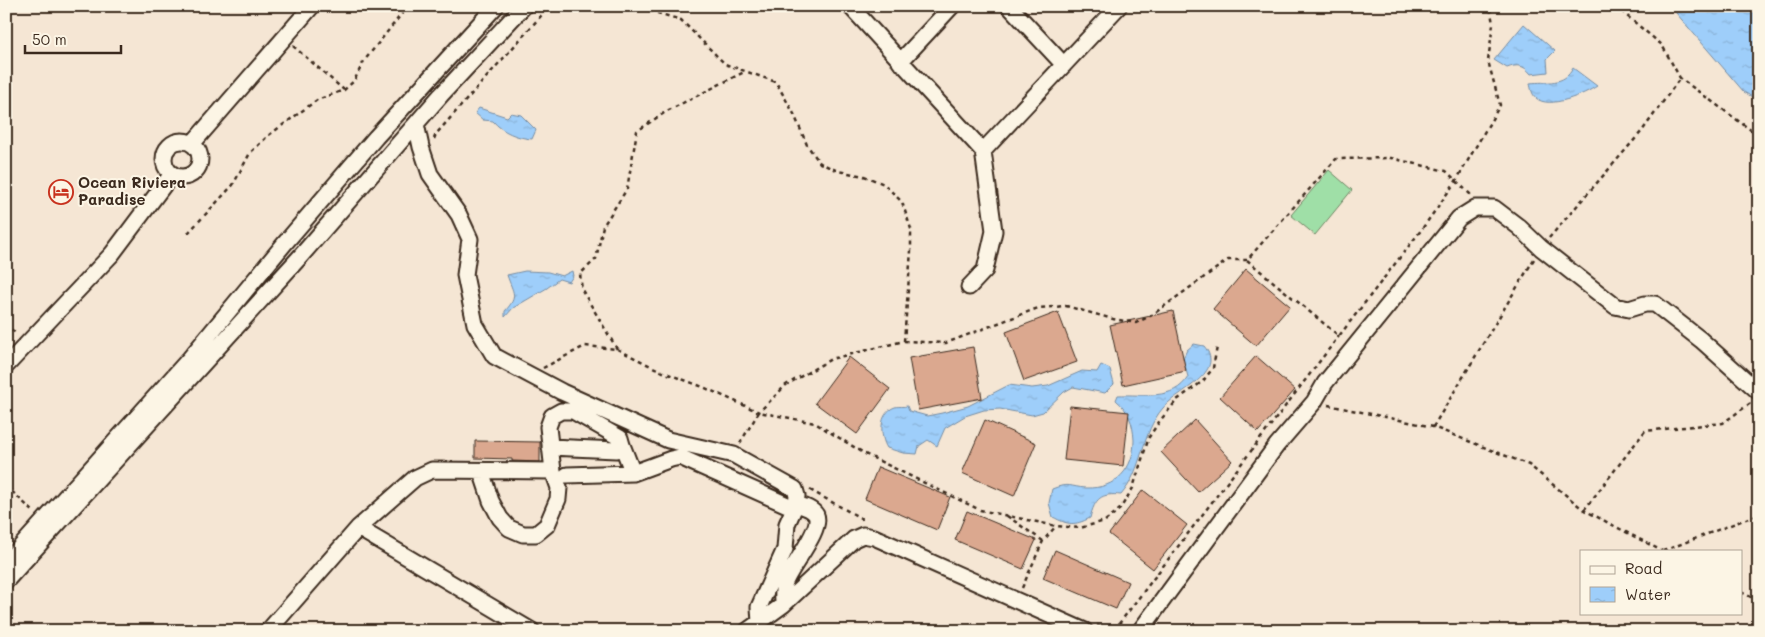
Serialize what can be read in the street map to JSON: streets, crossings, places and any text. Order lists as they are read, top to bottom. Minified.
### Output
{"places":{"hotel":["Ocean Riviera Paradise"]},"legend":["Road","Water"],"scale_bar":"50 m"}
